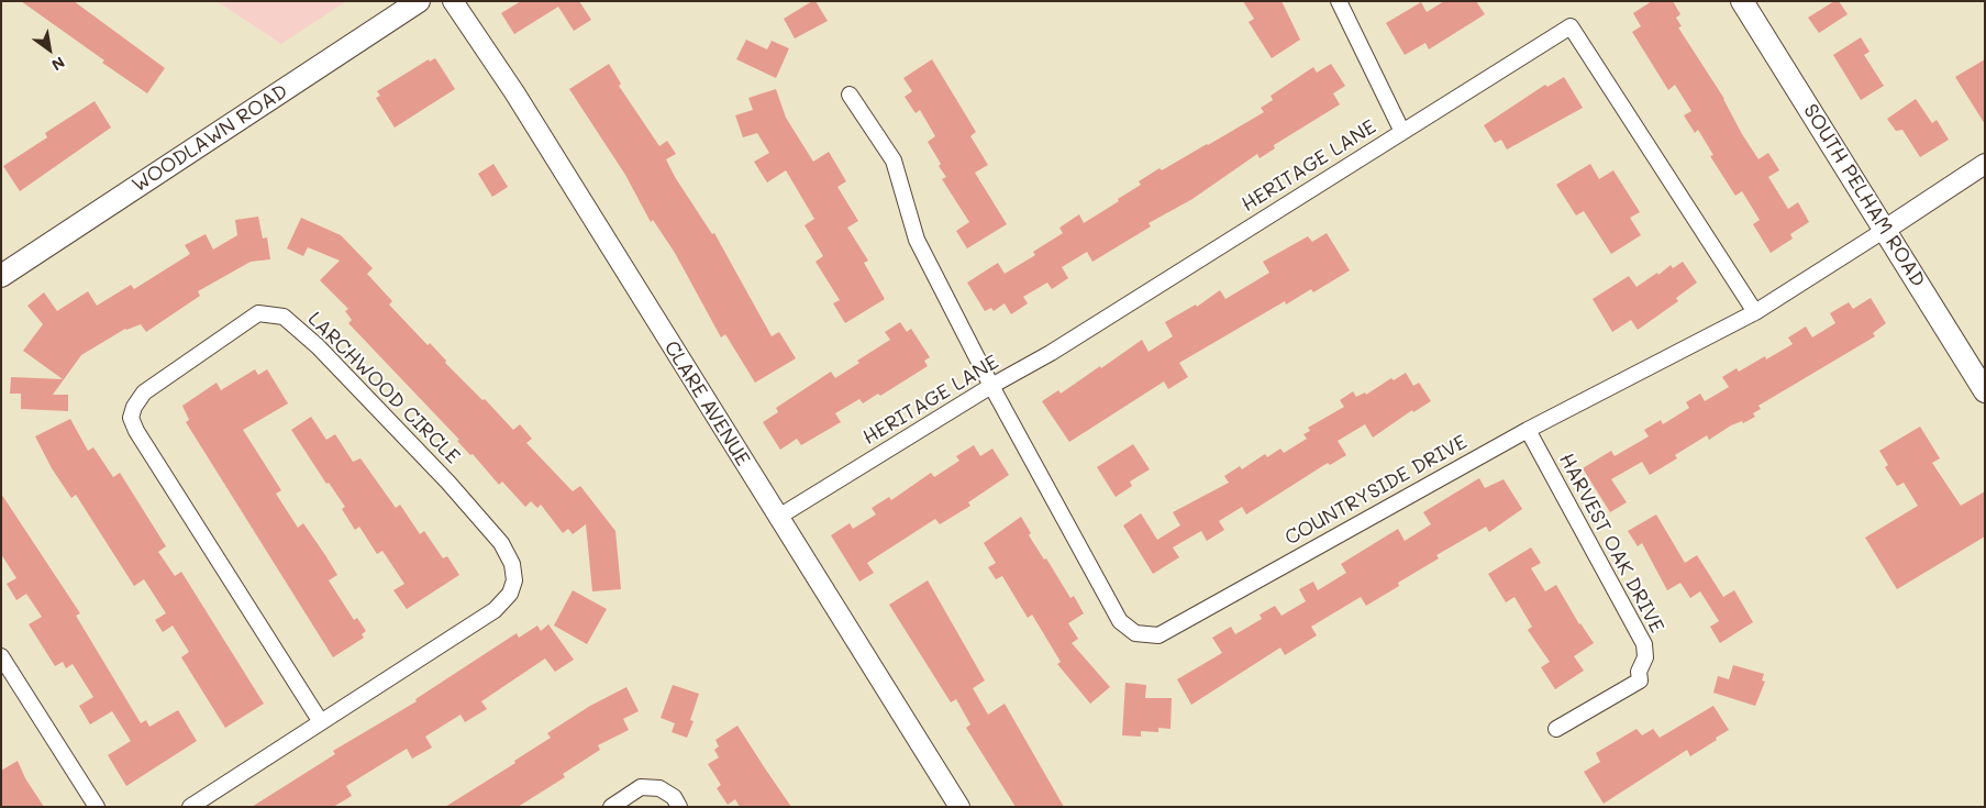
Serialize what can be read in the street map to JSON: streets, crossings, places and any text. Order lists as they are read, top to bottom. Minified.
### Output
{"streets":{"main road":["WOODLAWN ROAD","SOUTH PELHAM ROAD"],"street":["HERITAGE LANE","LARCHWOOD CIRCLE","CLARE AVENUE","COUNTRYSIDE DRIVE","HARVEST OAK DRIVE"]},"crossings":[["HERITAGE LANE","CLARE AVENUE"],["HERITAGE LANE","COUNTRYSIDE DRIVE"],["SOUTH PELHAM ROAD","COUNTRYSIDE DRIVE"],["COUNTRYSIDE DRIVE","HARVEST OAK DRIVE"]],"north":"bottom right"}
